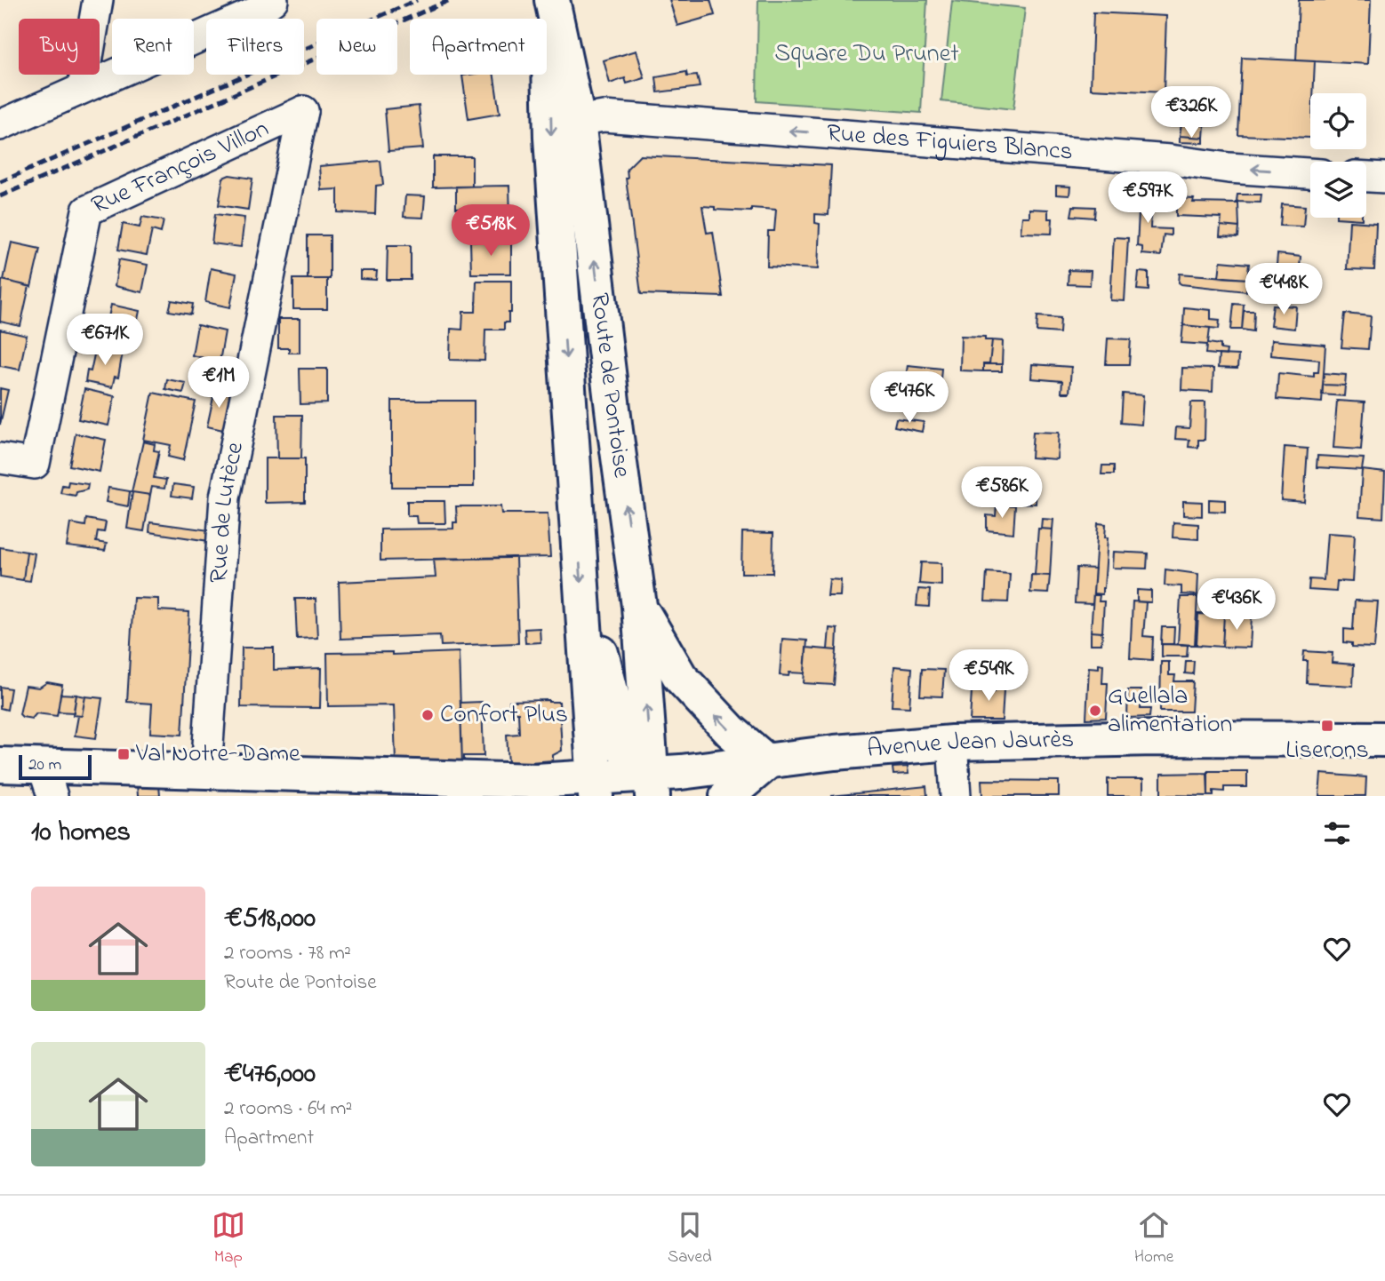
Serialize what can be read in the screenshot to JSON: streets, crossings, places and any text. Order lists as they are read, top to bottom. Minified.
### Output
{"streets":{"main road":["Route de Pontoise","Avenue Jean Jaurès"],"street":["Rue des Figuiers Blancs","Rue François Villon","Rue de Lutèce"]},"crossings":[["Rue des Figuiers Blancs","Route de Pontoise"],["Rue François Villon","Rue de Lutèce"],["Route de Pontoise","Avenue Jean Jaurès"],["Rue de Lutèce","Avenue Jean Jaurès"]],"one_way":["Rue des Figuiers Blancs"],"parks":["Square Du Prunet"],"places":{"other":["Guellala alimentation","Confort Plus"],"transit":["Liserons","Val Notre-Dame"]},"scale_bar":"20 m","page":{"chip":["Buy","Rent","Filters","New","Apartment"],"price":["€326K","€597K","€518K","€448K","€671K","€1M","€476K","€586K","€436K","€549K"],"scale":"20 m","heading":"10 homes","list":[{"name":"€518,000","note":"2 rooms · 78 m² · Route de Pontoise"},{"name":"€476,000","note":"2 rooms · 64 m² · Apartment"}],"tabs":["Map","Saved","Home"]}}
